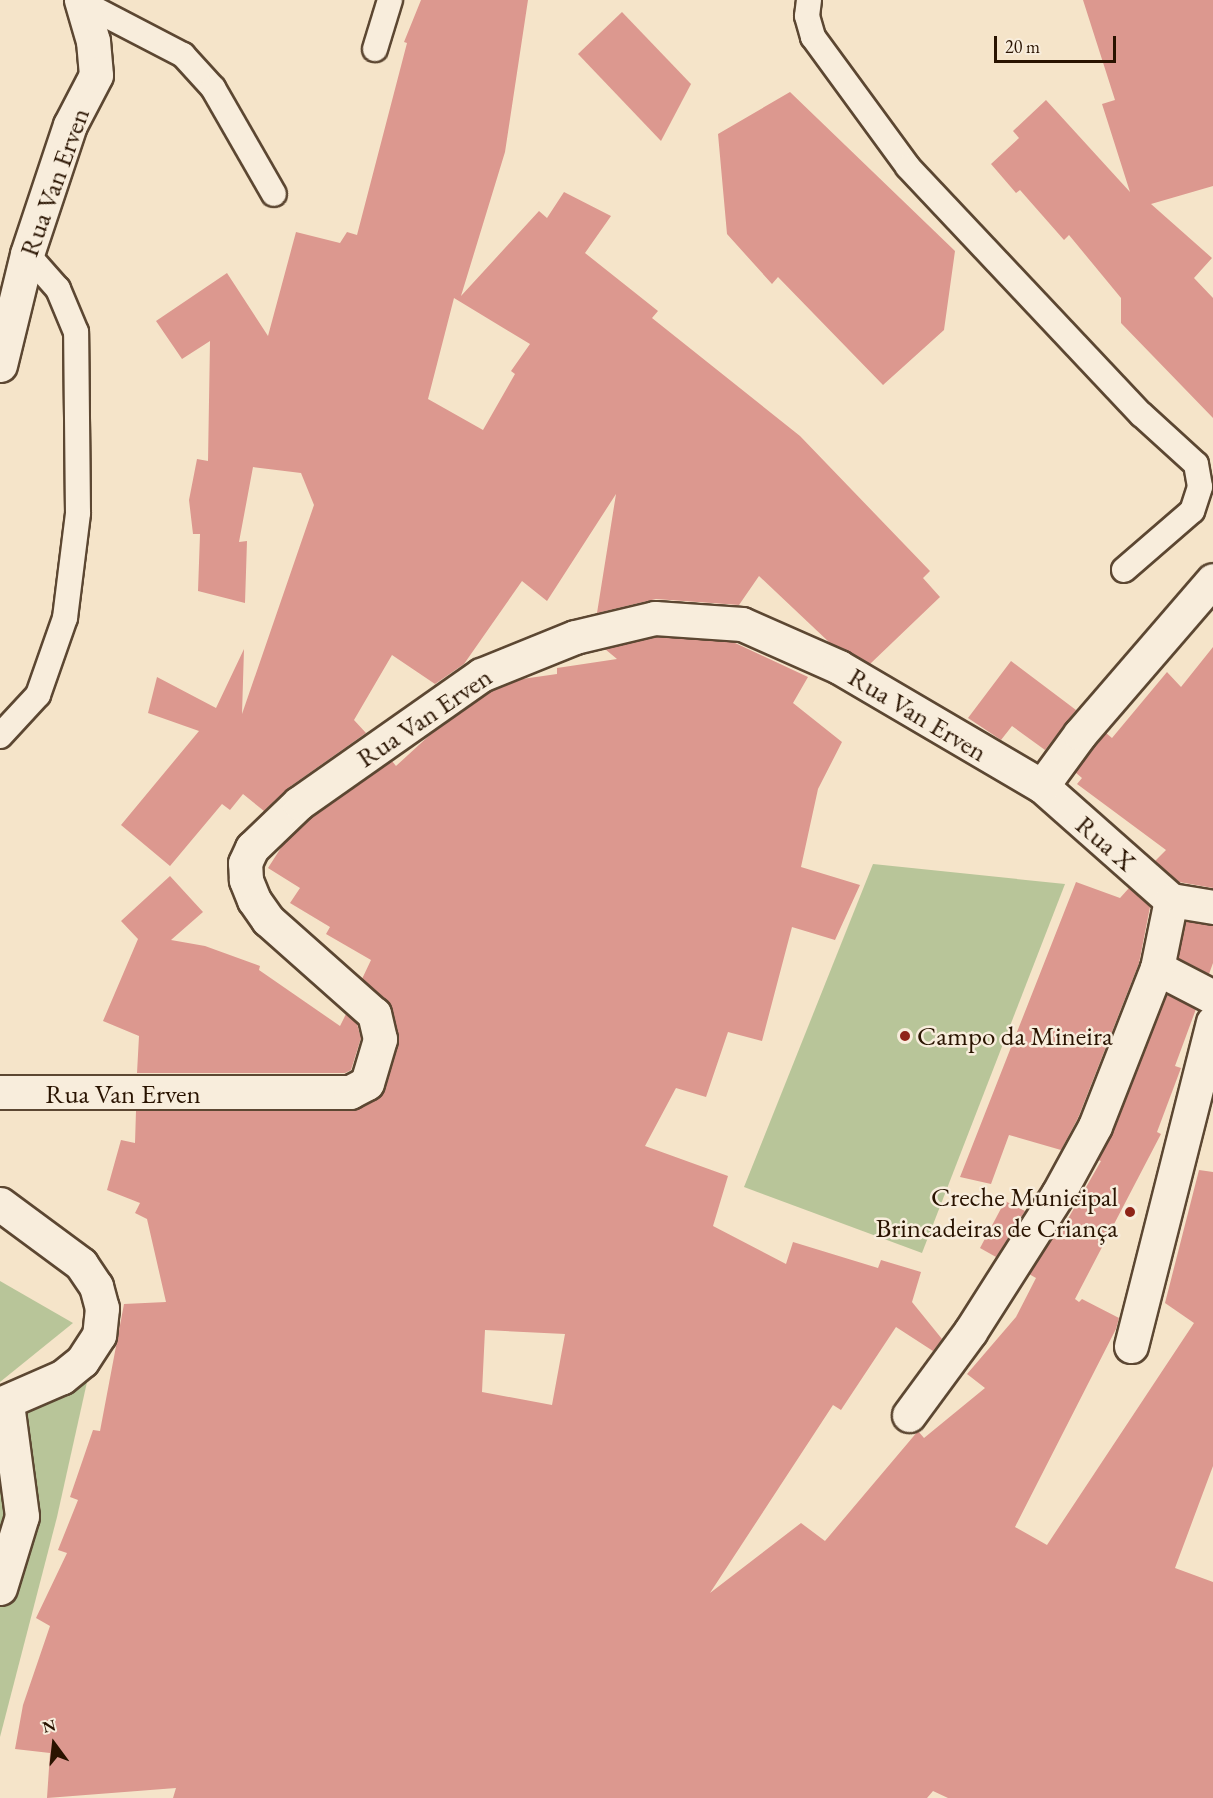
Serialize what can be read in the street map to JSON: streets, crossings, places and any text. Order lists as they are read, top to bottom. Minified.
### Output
{"streets":{"street":["Rua Van Erven","Rua X"]},"crossings":[["Rua Van Erven","Rua X"]],"places":["Campo da Mineira","Creche Municipal Brincadeiras de Criança"],"scale_bar":"20 m","north":"top"}
